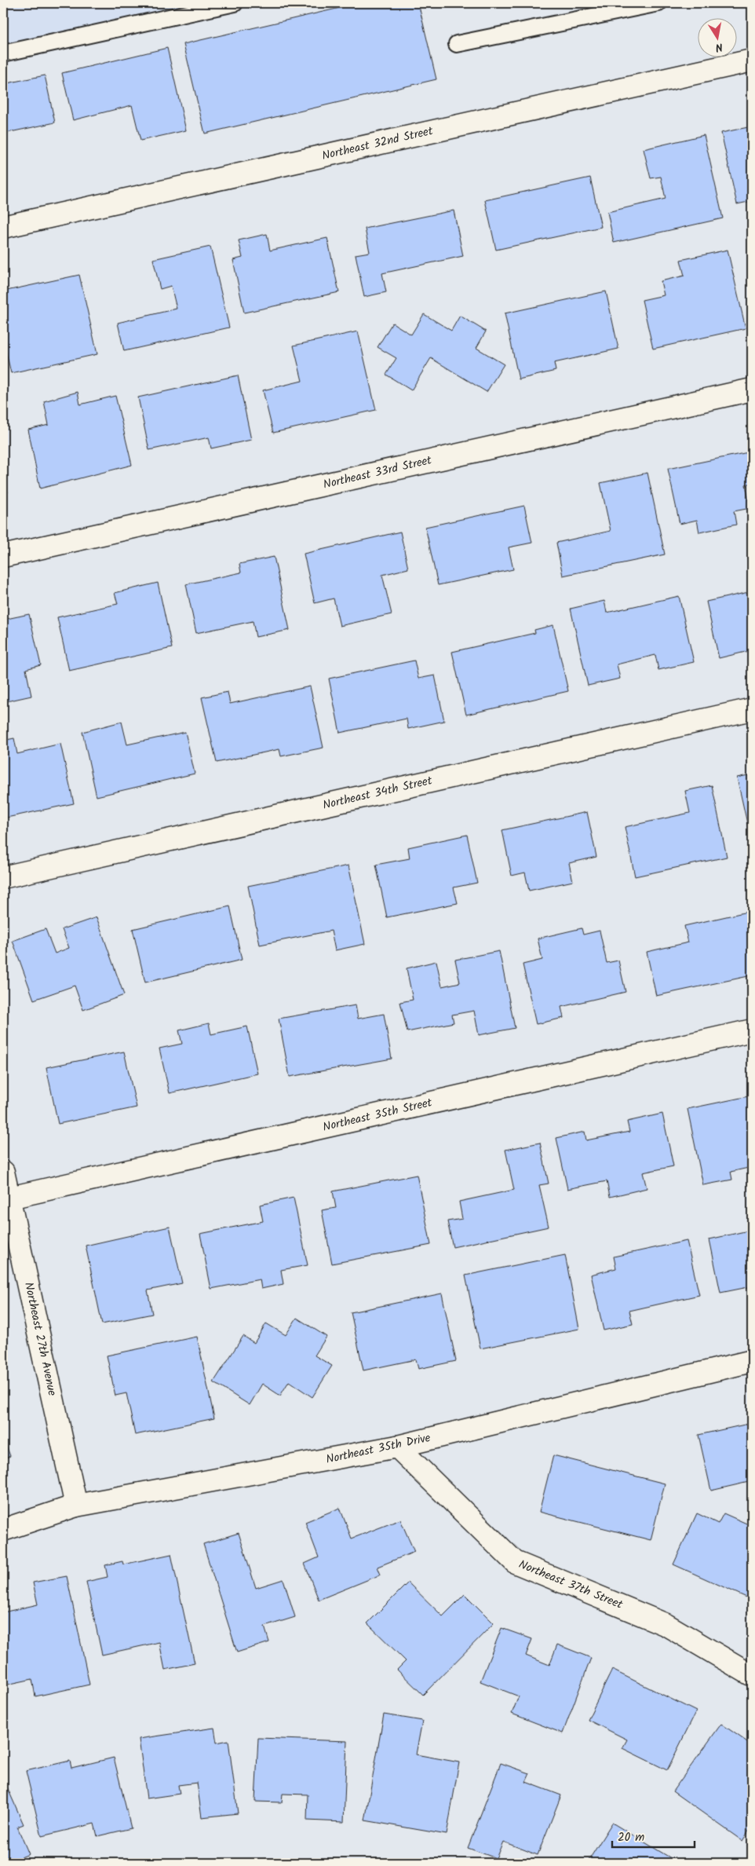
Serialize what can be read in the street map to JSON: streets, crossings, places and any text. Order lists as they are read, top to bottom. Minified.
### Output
{"streets":{"street":["Northeast 32nd Street","Northeast 33rd Street","Northeast 34th Street","Northeast 35th Street","Northeast 27th Avenue","Northeast 35th Drive","Northeast 37th Street"]},"crossings":[["Northeast 35th Street","Northeast 27th Avenue"],["Northeast 27th Avenue","Northeast 35th Drive"],["Northeast 35th Drive","Northeast 37th Street"]],"scale_bar":"20 m","north":"bottom"}
